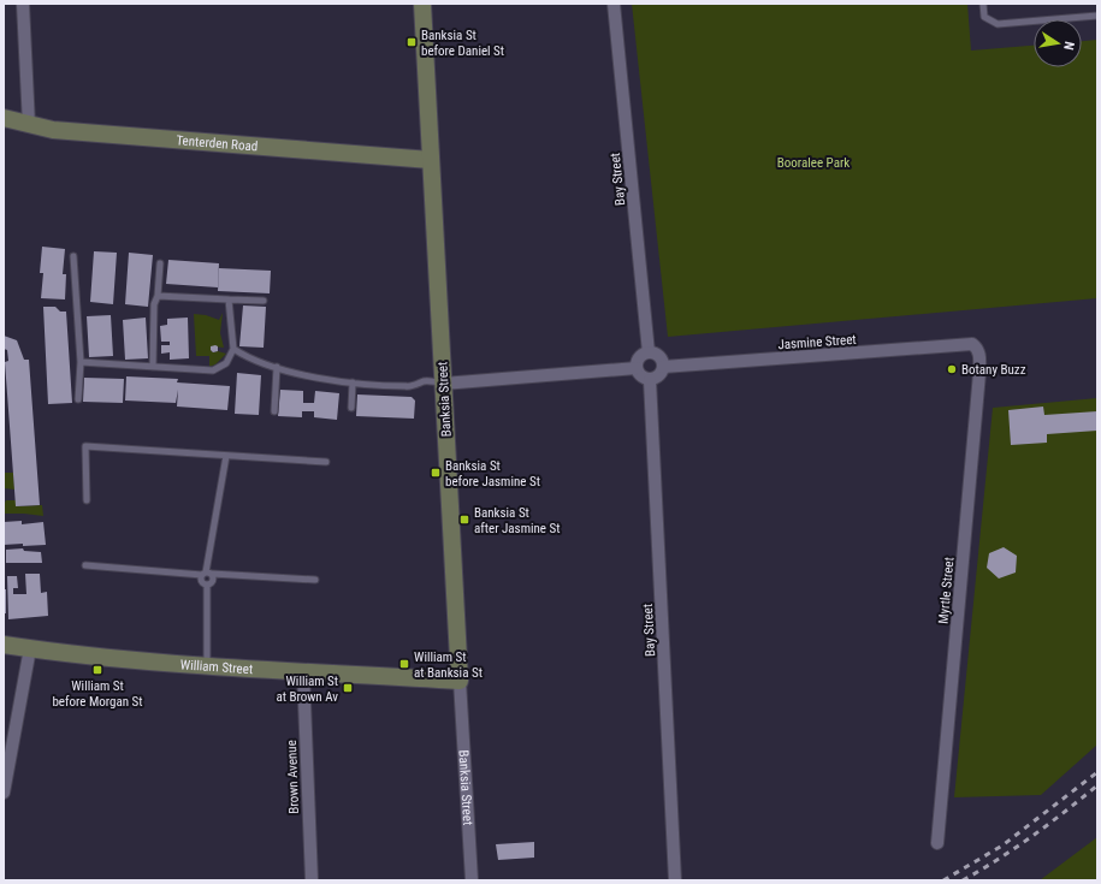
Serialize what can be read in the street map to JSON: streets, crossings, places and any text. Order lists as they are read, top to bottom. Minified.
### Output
{"streets":{"street":["Tenterden Road","Bay Street","Jasmine Street","Banksia Street","Myrtle Street","William Street","Brown Avenue"]},"crossings":[["Tenterden Road","Banksia Street"],["Bay Street","Jasmine Street"],["Jasmine Street","Myrtle Street"],["Banksia Street","William Street"],["William Street","Brown Avenue"]],"parks":["Booralee Park"],"places":{"transit":["Banksia St before Daniel St","Banksia St before Jasmine St","Banksia St after Jasmine St","William St at Banksia St","William St before Morgan St","William St at Brown Av"],"other":["Botany Buzz"]},"north":"right"}
